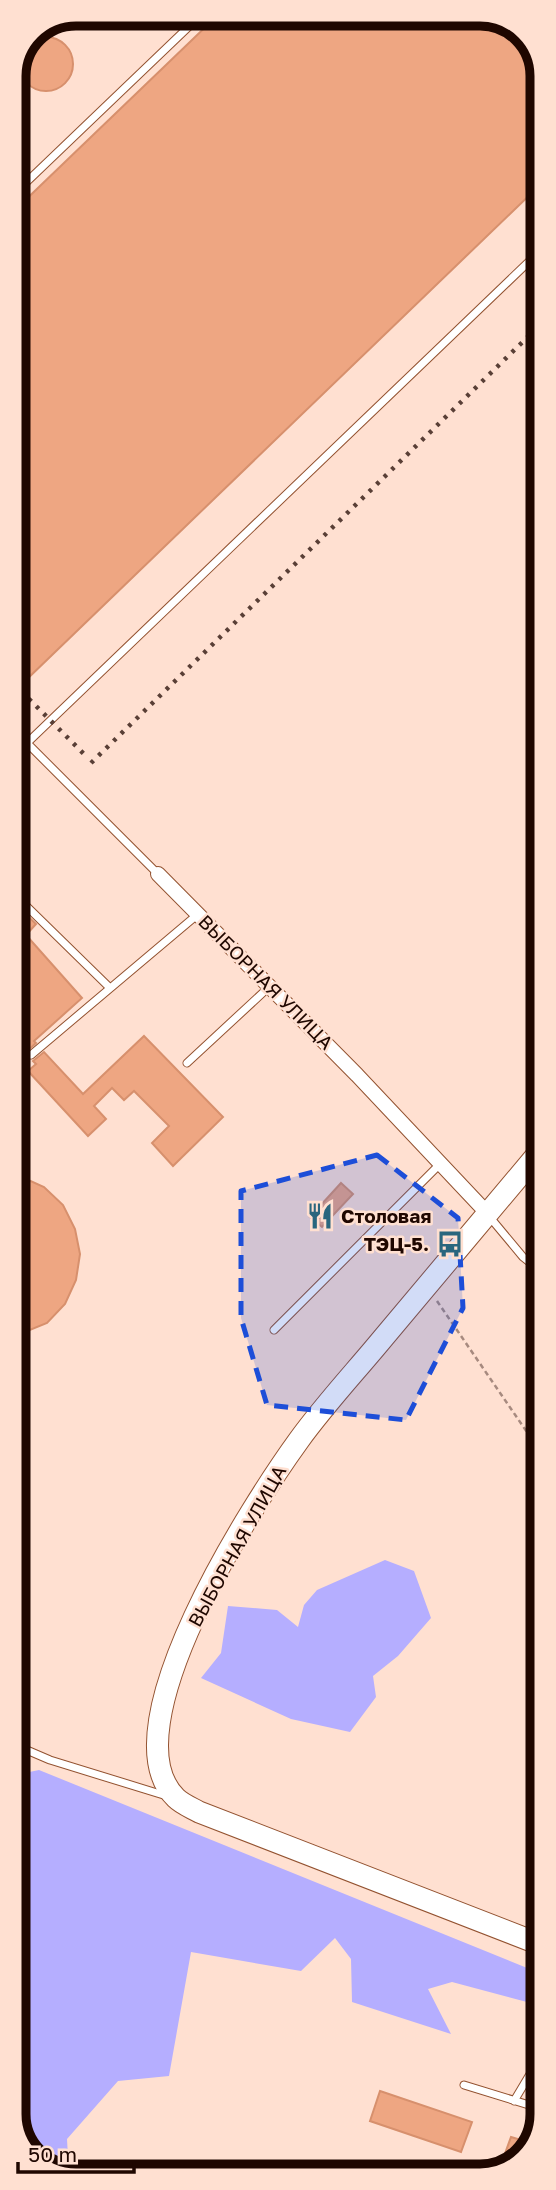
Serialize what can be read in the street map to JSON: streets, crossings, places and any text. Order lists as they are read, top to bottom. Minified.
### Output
{"streets":{"main road":["ВЫБОРНАЯ УЛИЦА"]},"places":{"restaurant":["Столовая"],"bus stop":["ТЭЦ-5."]},"scale_bar":"50 m"}
